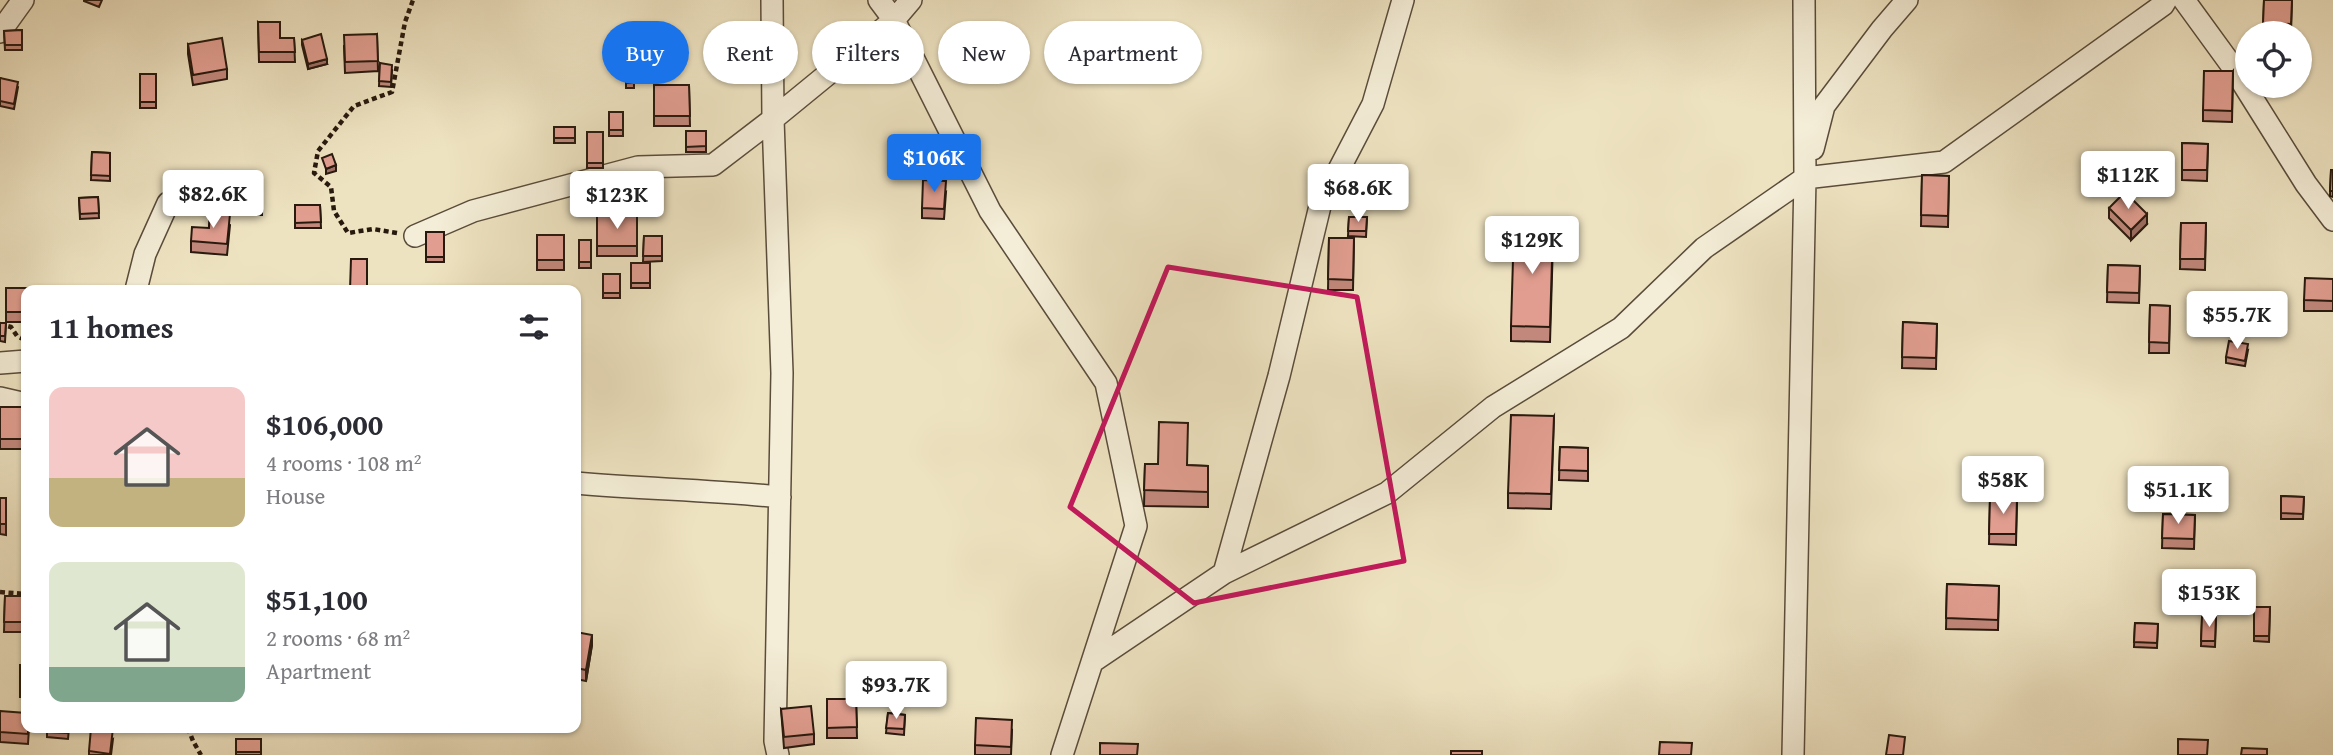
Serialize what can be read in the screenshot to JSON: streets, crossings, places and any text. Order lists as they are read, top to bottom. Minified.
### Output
{"page":{"chip":["Buy","Rent","Filters","New","Apartment"],"price":["$106K","$112K","$68.6K","$82.6K","$123K","$129K","$55.7K","$58K","$51.1K","$153K","$93.7K"],"heading":"11 homes","list":[{"name":"$106,000","note":"4 rooms · 108 m² · House"},{"name":"$51,100","note":"2 rooms · 68 m² · Apartment"}]}}
